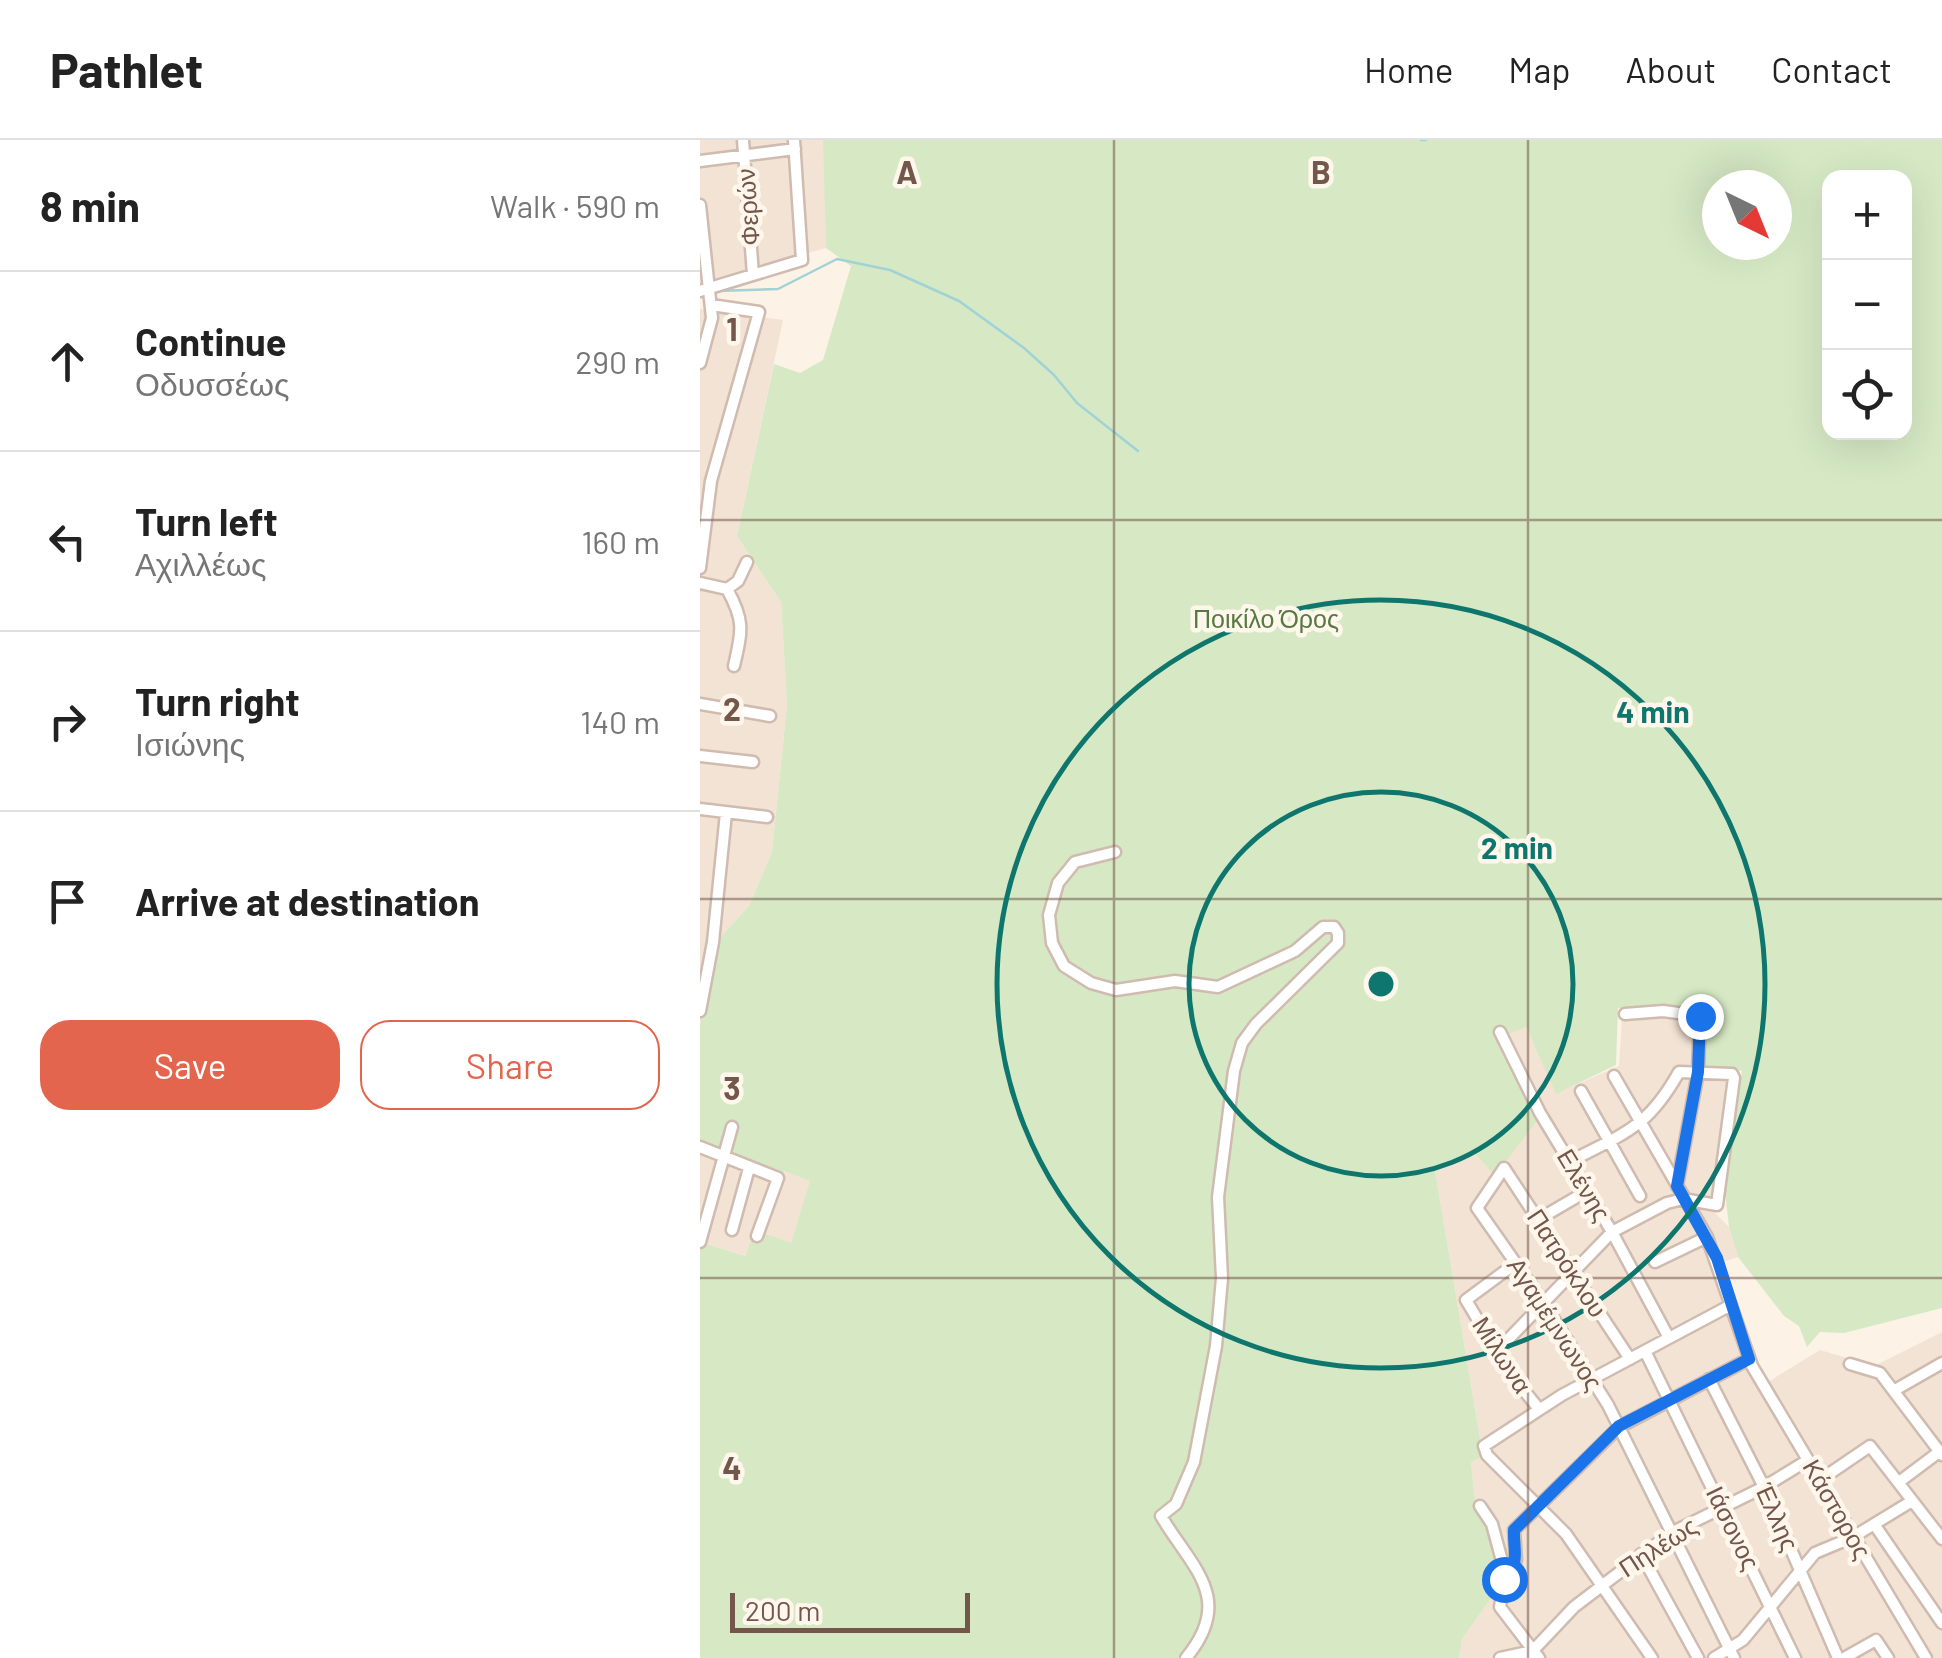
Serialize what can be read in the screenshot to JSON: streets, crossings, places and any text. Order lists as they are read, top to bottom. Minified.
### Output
{"streets":{"street":["Φερών","Ελένης","Πατρόκλου","Αγαμέμνωνος","Μίλωνα","Κάστορος","Έλλης","Ιάσονος","Πηλέως"]},"crossings":[["Πατρόκλου","Αγαμέμνωνος"],["Αγαμέμνωνος","Μίλωνα"],["Αγαμέμνωνος","Πηλέως"],["Κάστορος","Πηλέως"],["Έλλης","Πηλέως"],["Ιάσονος","Πηλέως"]],"parks":["Ποικίλο Όρος"],"scale_bar":"200 m","north":"bottom right","page":{"header":"Pathlet","nav":["Home","Map","About","Contact"],"heading":["8 min","Walk · 590 m"],"map_buttons":["+","−"],"list":[["Continue","Οδυσσέως","290 m"],["Turn left","Αχιλλέως","160 m"],["Turn right","Ισιώνης","140 m"],"Arrive at destination"],"buttons":["Save","Share"],"scale":"200 m"},"grid":{"columns":["A","B"],"rows":["1","2","3","4"]},"rings":["4 min","2 min"]}
